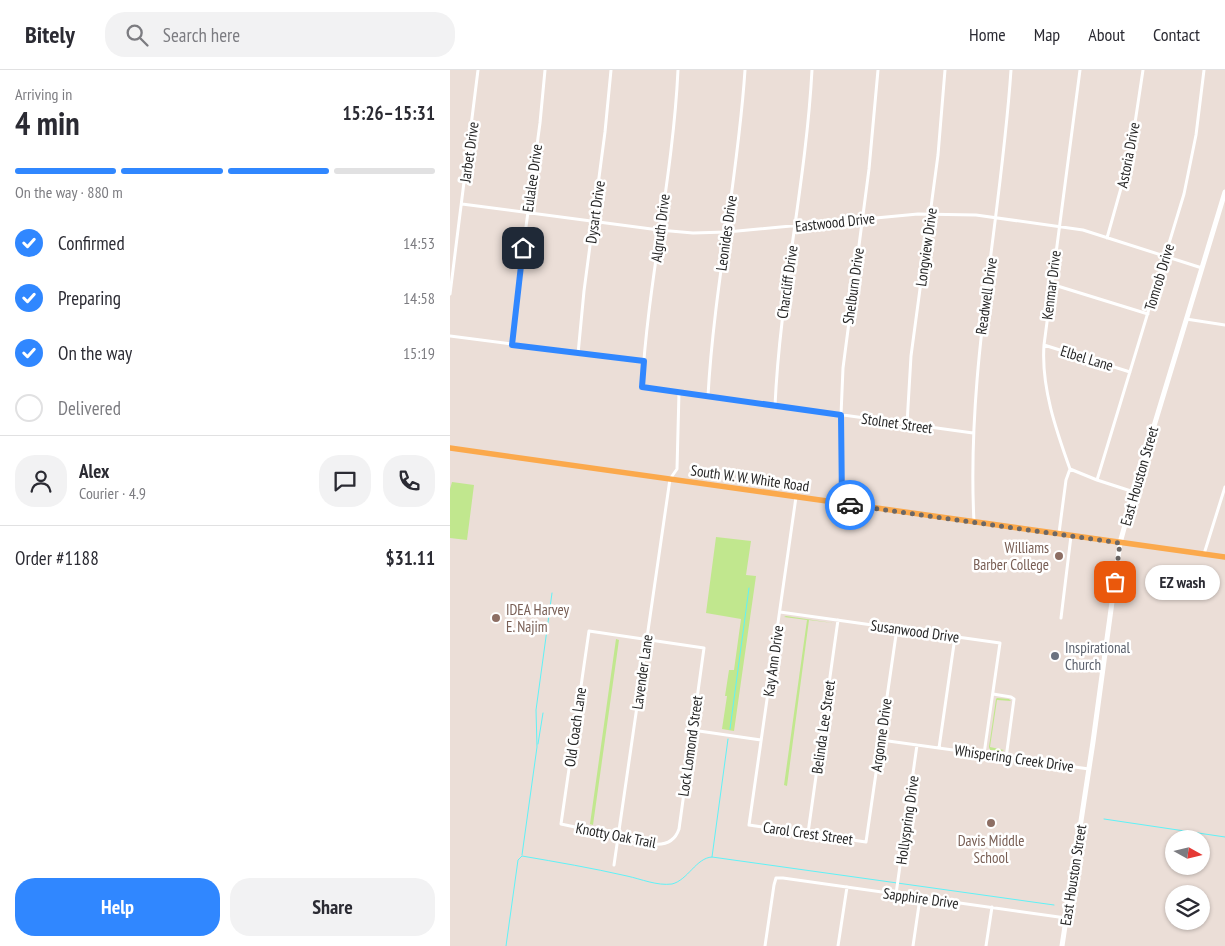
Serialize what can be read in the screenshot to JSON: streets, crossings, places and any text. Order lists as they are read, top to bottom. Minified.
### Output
{"streets":{"main road":["East Houston Street","South W. W. White Road"],"street":["Jarbet Drive","Astoria Drive","Eulalee Drive","Dysart Drive","Eastwood Drive","Algruth Drive","Leonides Drive","Longview Drive","Tomrob Drive","Charcliff Drive","Kenmar Drive","Shelburn Drive","Readwell Drive","Elbel Lane","Stolnet Street","Susanwood Drive","Kay Ann Drive","Lavender Lane","Old Coach Lane","Belinda Lee Street","Argonne Drive","Lock Lomond Street","Whispering Creek Drive","Hollyspring Drive","Carol Crest Street","Knotty Oak Trail","Sapphire Drive"]},"crossings":[["Jarbet Drive","Eastwood Drive"],["Astoria Drive","Eastwood Drive"],["Eulalee Drive","Eastwood Drive"],["Dysart Drive","Eastwood Drive"],["Eastwood Drive","Algruth Drive"],["Eastwood Drive","Leonides Drive"],["Eastwood Drive","Longview Drive"],["Eastwood Drive","Tomrob Drive"],["Eastwood Drive","Charcliff Drive"],["Eastwood Drive","Kenmar Drive"],["Eastwood Drive","Shelburn Drive"],["Eastwood Drive","Readwell Drive"],["Eastwood Drive","East Houston Street"],["Algruth Drive","Stolnet Street"],["Leonides Drive","Stolnet Street"],["Longview Drive","Stolnet Street"],["Tomrob Drive","Elbel Lane"],["Charcliff Drive","Stolnet Street"],["Kenmar Drive","Elbel Lane"],["Shelburn Drive","Stolnet Street"],["Shelburn Drive","South W. W. White Road"],["Readwell Drive","Stolnet Street"],["Readwell Drive","South W. W. White Road"],["East Houston Street","South W. W. White Road"],["East Houston Street","Whispering Creek Drive"],["East Houston Street","Sapphire Drive"],["South W. W. White Road","Kay Ann Drive"],["South W. W. White Road","Lavender Lane"],["Susanwood Drive","Kay Ann Drive"],["Susanwood Drive","Belinda Lee Street"],["Susanwood Drive","Argonne Drive"],["Susanwood Drive","Whispering Creek Drive"],["Kay Ann Drive","Carol Crest Street"],["Lavender Lane","Old Coach Lane"],["Lavender Lane","Lock Lomond Street"],["Lavender Lane","Knotty Oak Trail"],["Old Coach Lane","Lock Lomond Street"],["Old Coach Lane","Knotty Oak Trail"],["Belinda Lee Street","Carol Crest Street"],["Argonne Drive","Carol Crest Street"],["Lock Lomond Street","Knotty Oak Trail"],["Whispering Creek Drive","Hollyspring Drive"],["Hollyspring Drive","Sapphire Drive"]],"places":["Williams Barber College","EZ wash","IDEA Harvey E. Najim","Inspirational Church","Davis Middle School"],"north":"right","page":{"header":"Bitely","search":"Search here","nav":["Home","Map","About","Contact"],"heading":["4 min","Arriving in","15:26–15:31"],"panel":["Alex","Courier · 4.9","Order #1188","$31.11"],"bar":"On the way · 880 m","list":[["Confirmed","14:53"],["Preparing","14:58"],["On the way","15:19"],"Delivered"],"bubble":"EZ wash","buttons":["Help","Share"]}}
